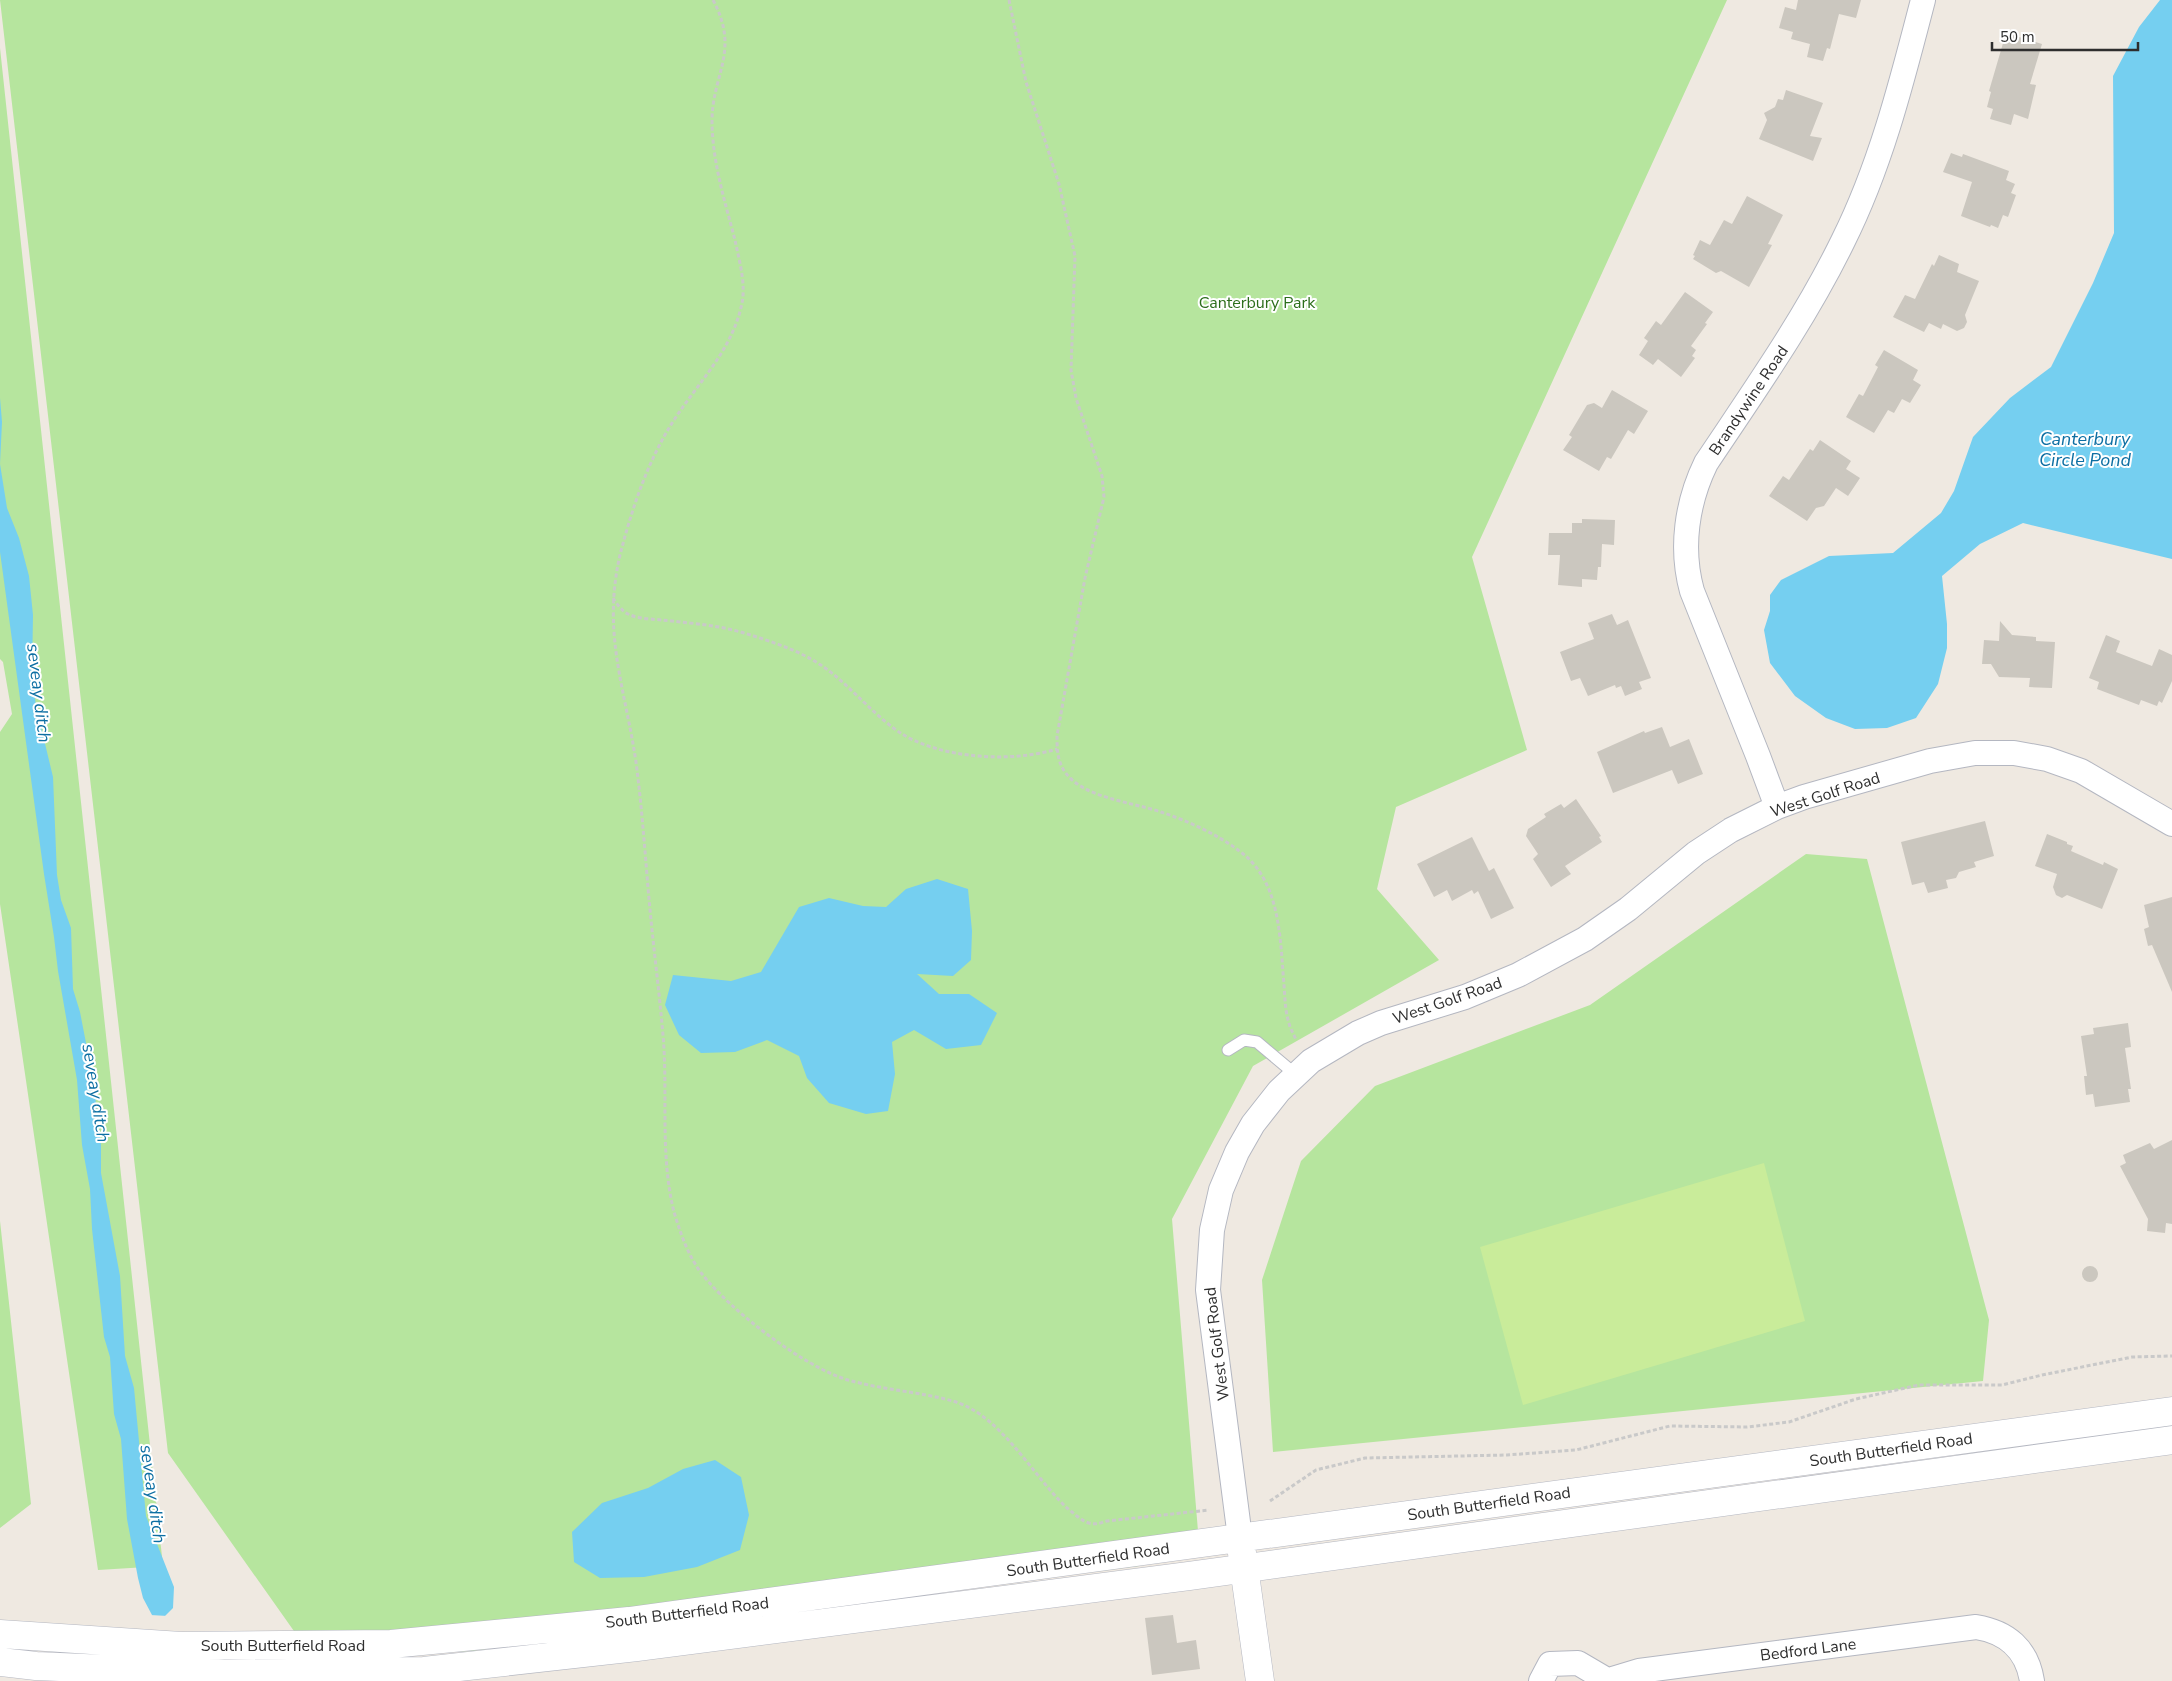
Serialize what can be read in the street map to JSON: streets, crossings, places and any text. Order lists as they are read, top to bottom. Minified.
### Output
{"streets":{"main road":["West Golf Road","South Butterfield Road"],"street":["Brandywine Road","Bedford Lane"]},"crossings":[["Brandywine Road","West Golf Road"],["West Golf Road","South Butterfield Road"]],"water":["Canterbury Circle Pond","seveay ditch"],"parks":["Canterbury Park"],"scale_bar":"50 m"}
